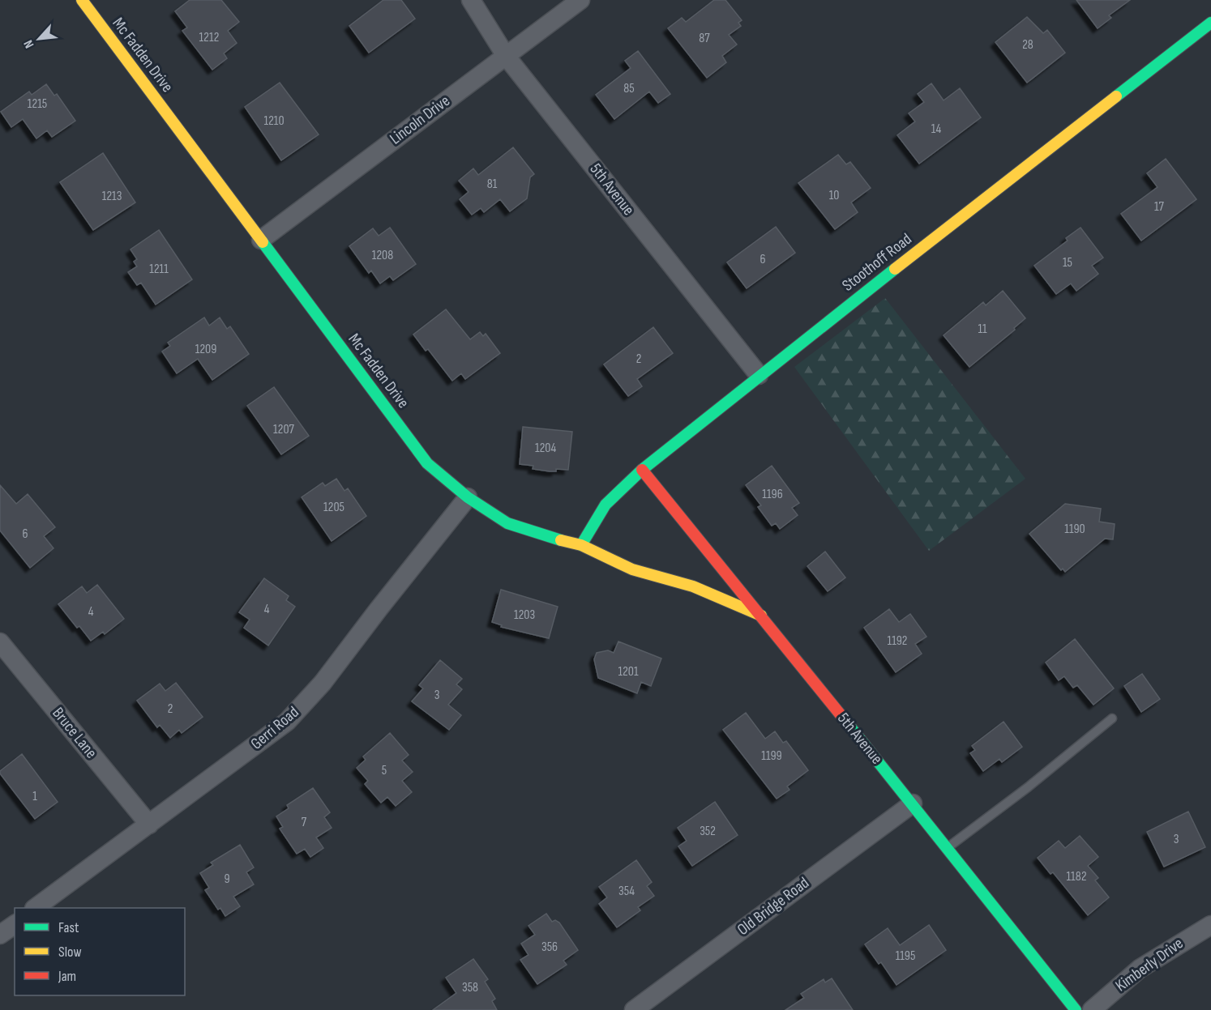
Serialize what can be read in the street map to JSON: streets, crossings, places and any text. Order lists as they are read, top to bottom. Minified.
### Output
{"streets":{"street":["Mc Fadden Drive","Lincoln Drive","5th Avenue","Stoothoff Road","Gerri Road","Bruce Lane","Old Bridge Road","Kimberly Drive"]},"crossings":[["Mc Fadden Drive","Lincoln Drive"],["Mc Fadden Drive","5th Avenue"],["Mc Fadden Drive","Stoothoff Road"],["Mc Fadden Drive","Gerri Road"],["Lincoln Drive","5th Avenue"],["5th Avenue","Stoothoff Road"],["5th Avenue","Old Bridge Road"],["Gerri Road","Bruce Lane"]],"house_numbers":["1212","87","28","85","1215","1210","14","81","10","1213","17","1208","6","15","1211","11","1209","2","1207","1204","1196","1205","1190","6","4","4","1203","1192","1201","3","2","1199","5","1","7","352","3","1182","9","354","356","1195","358"],"legend":["Fast","Slow","Jam"],"north":"bottom left"}
